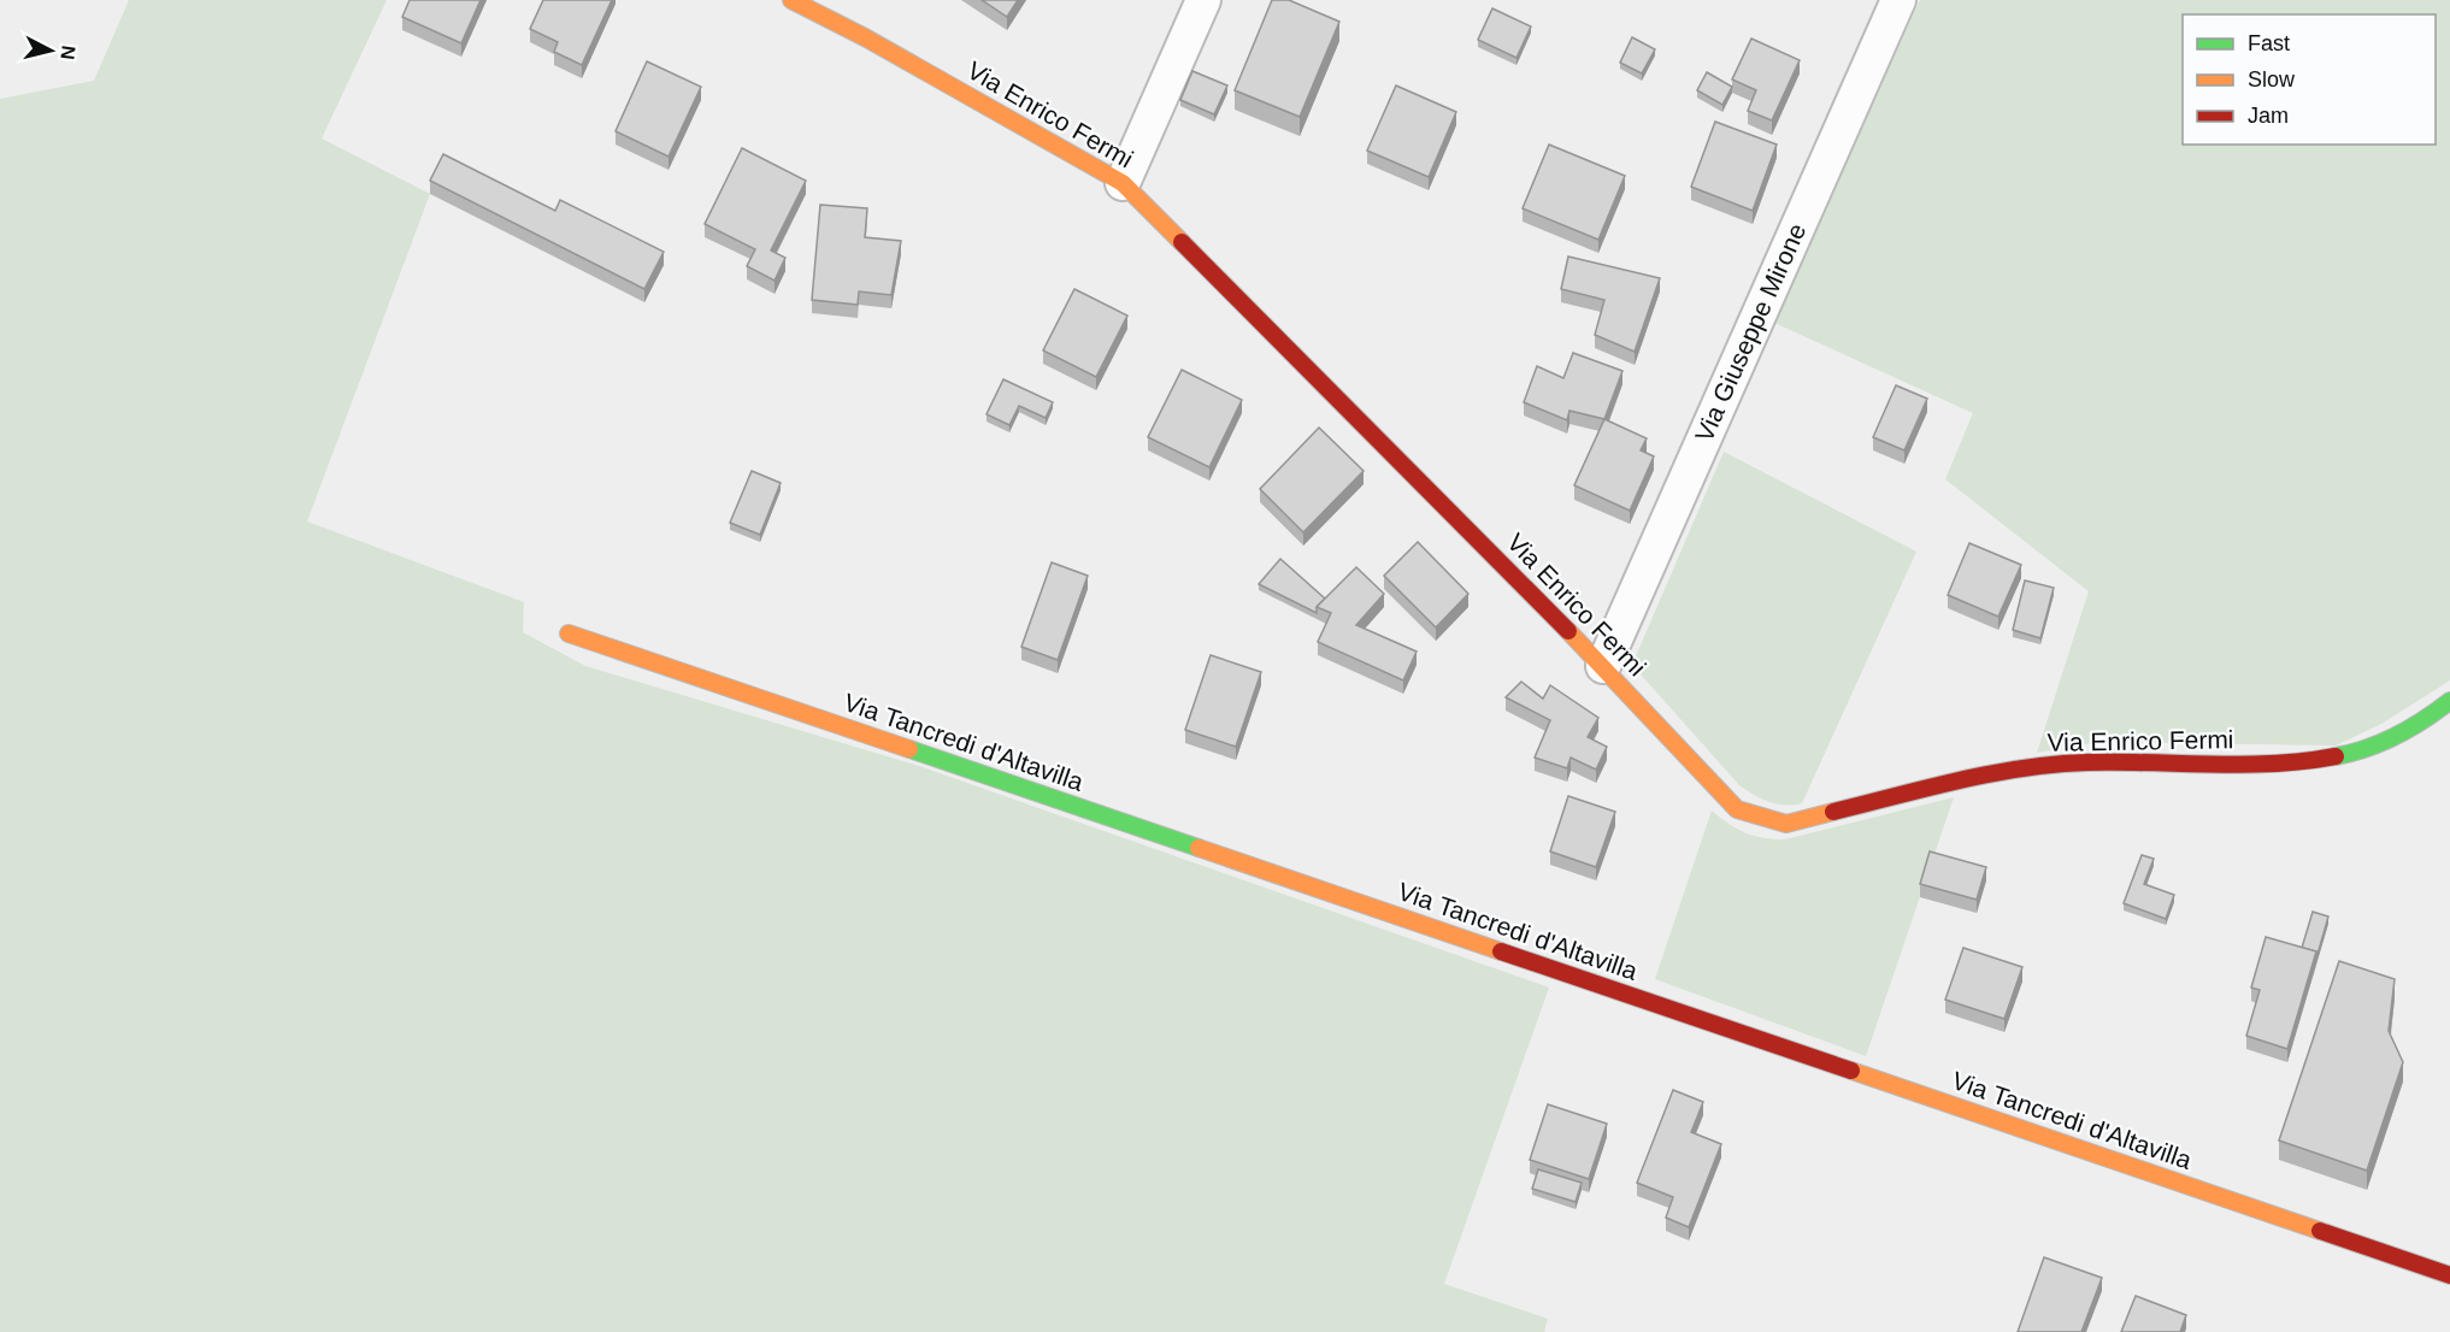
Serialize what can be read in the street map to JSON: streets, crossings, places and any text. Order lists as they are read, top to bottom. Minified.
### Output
{"streets":{"street":["Via Enrico Fermi","Via Giuseppe Mirone","Via Tancredi d'Altavilla"]},"crossings":[["Via Enrico Fermi","Via Giuseppe Mirone"]],"legend":["Fast","Slow","Jam"],"north":"right"}
